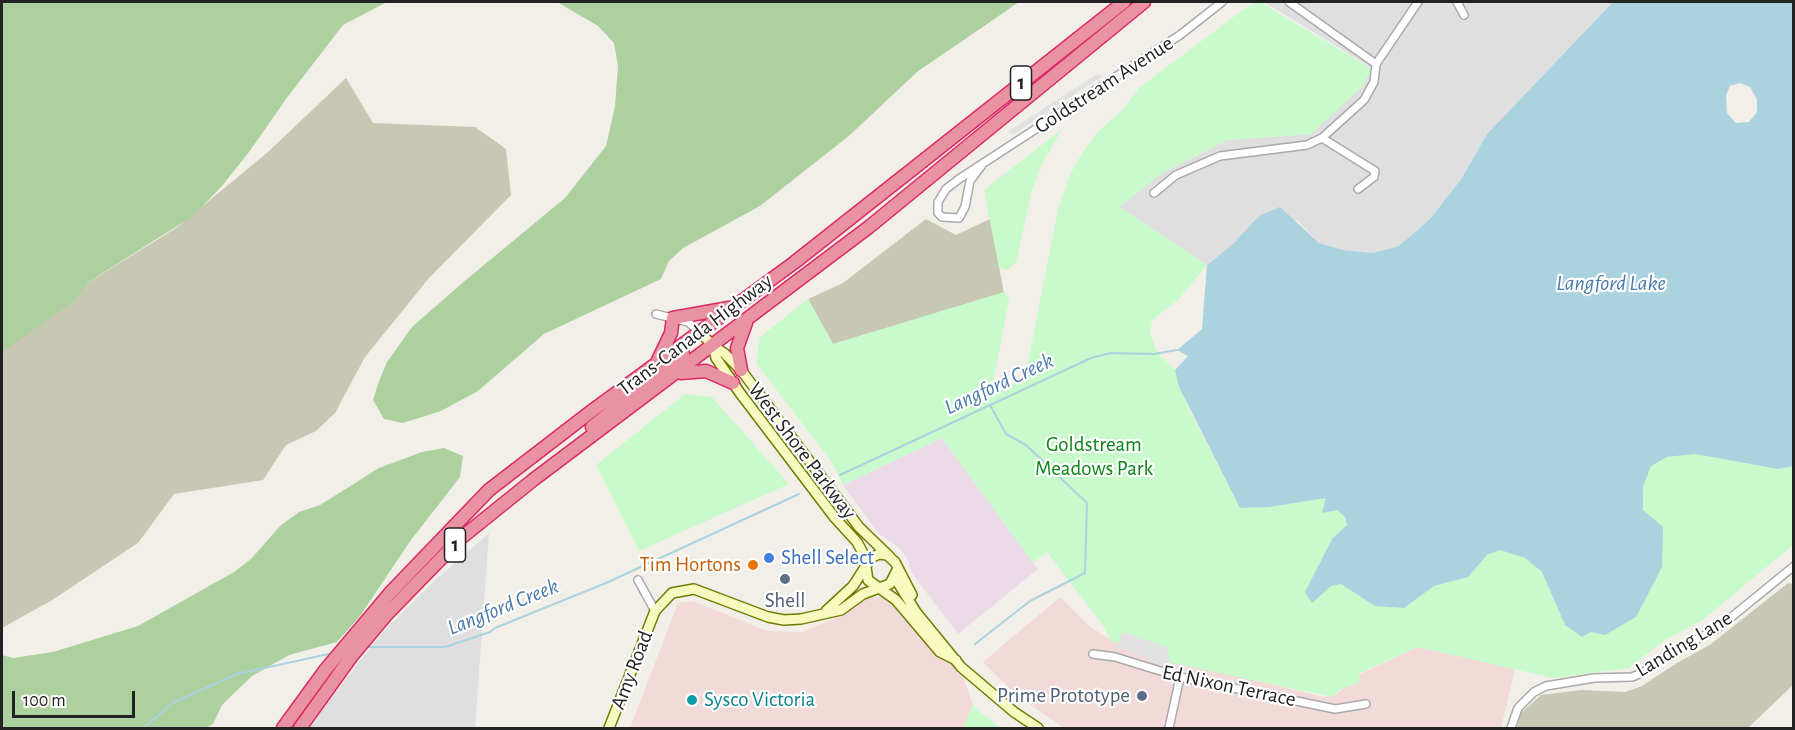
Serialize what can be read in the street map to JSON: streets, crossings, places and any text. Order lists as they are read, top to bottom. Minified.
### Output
{"streets":{"highway":["1","Trans-Canada Highway"],"main road":["West Shore Parkway","Amy Road"],"street":["Goldstream Avenue","Landing Lane","Ed Nixon Terrace"]},"crossings":[["Trans-Canada Highway","West Shore Parkway"],["West Shore Parkway","Amy Road"]],"water":["Langford Lake","Langford Creek"],"parks":["Goldstream Meadows Park"],"places":["Shell Select","Tim Hortons","Shell","Prime Prototype","Sysco Victoria"],"scale_bar":"100 m"}
